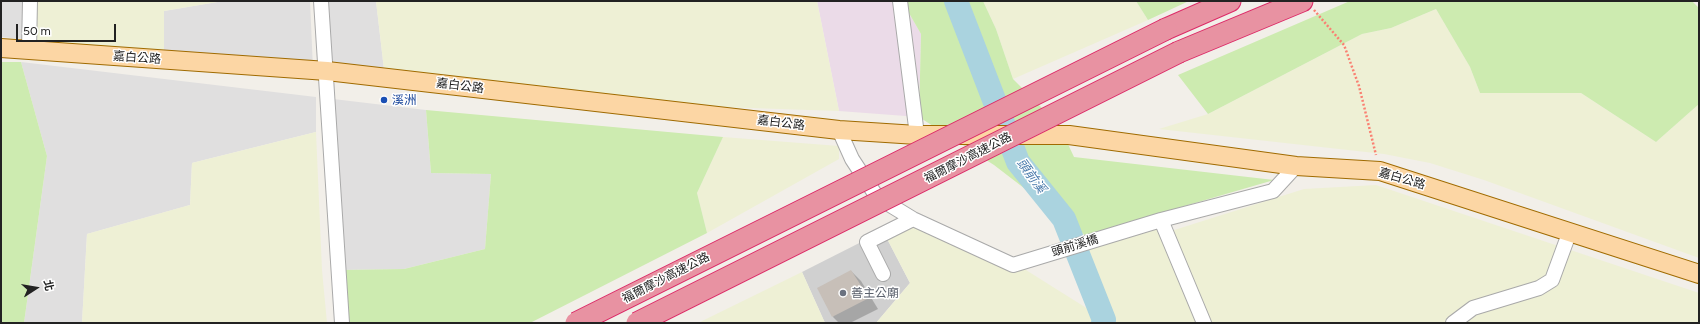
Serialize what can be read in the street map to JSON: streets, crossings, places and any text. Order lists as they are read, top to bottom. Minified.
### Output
{"streets":{"highway":["福爾摩沙高速公路"],"main road":["嘉白公路"],"street":["頭前溪橋"]},"crossings":[["嘉白公路","頭前溪橋"]],"water":["頭前溪"],"places":["溪洲","善主公廟"],"scale_bar":"50 m","north":"right"}
